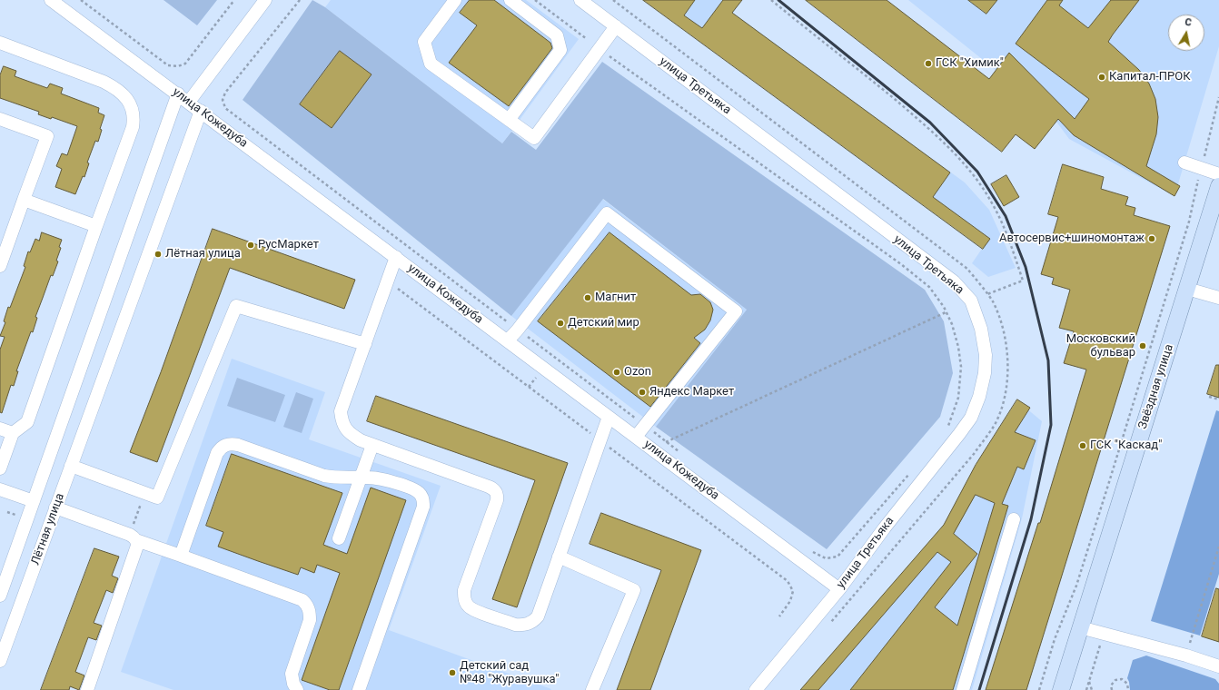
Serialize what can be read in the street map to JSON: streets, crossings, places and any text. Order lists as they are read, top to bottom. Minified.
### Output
{"streets":{"main road":["Звёздная улица"],"street":["улица Третьяка","улица Кожедуба","Лётная улица"]},"crossings":[["улица Третьяка","улица Кожедуба"],["улица Кожедуба","Лётная улица"]],"places":["ГСК \"Химик\"","Капитал-ПРОК","Автосервис+шиномонтаж","РусМаркет","Лётная улица","Магнит","Детский мир","Московский бульвар","Ozon","Яндекс Маркет","ГСК \"Каскад\"","Детский сад №48 \"Журавушка\""],"north":"top"}
